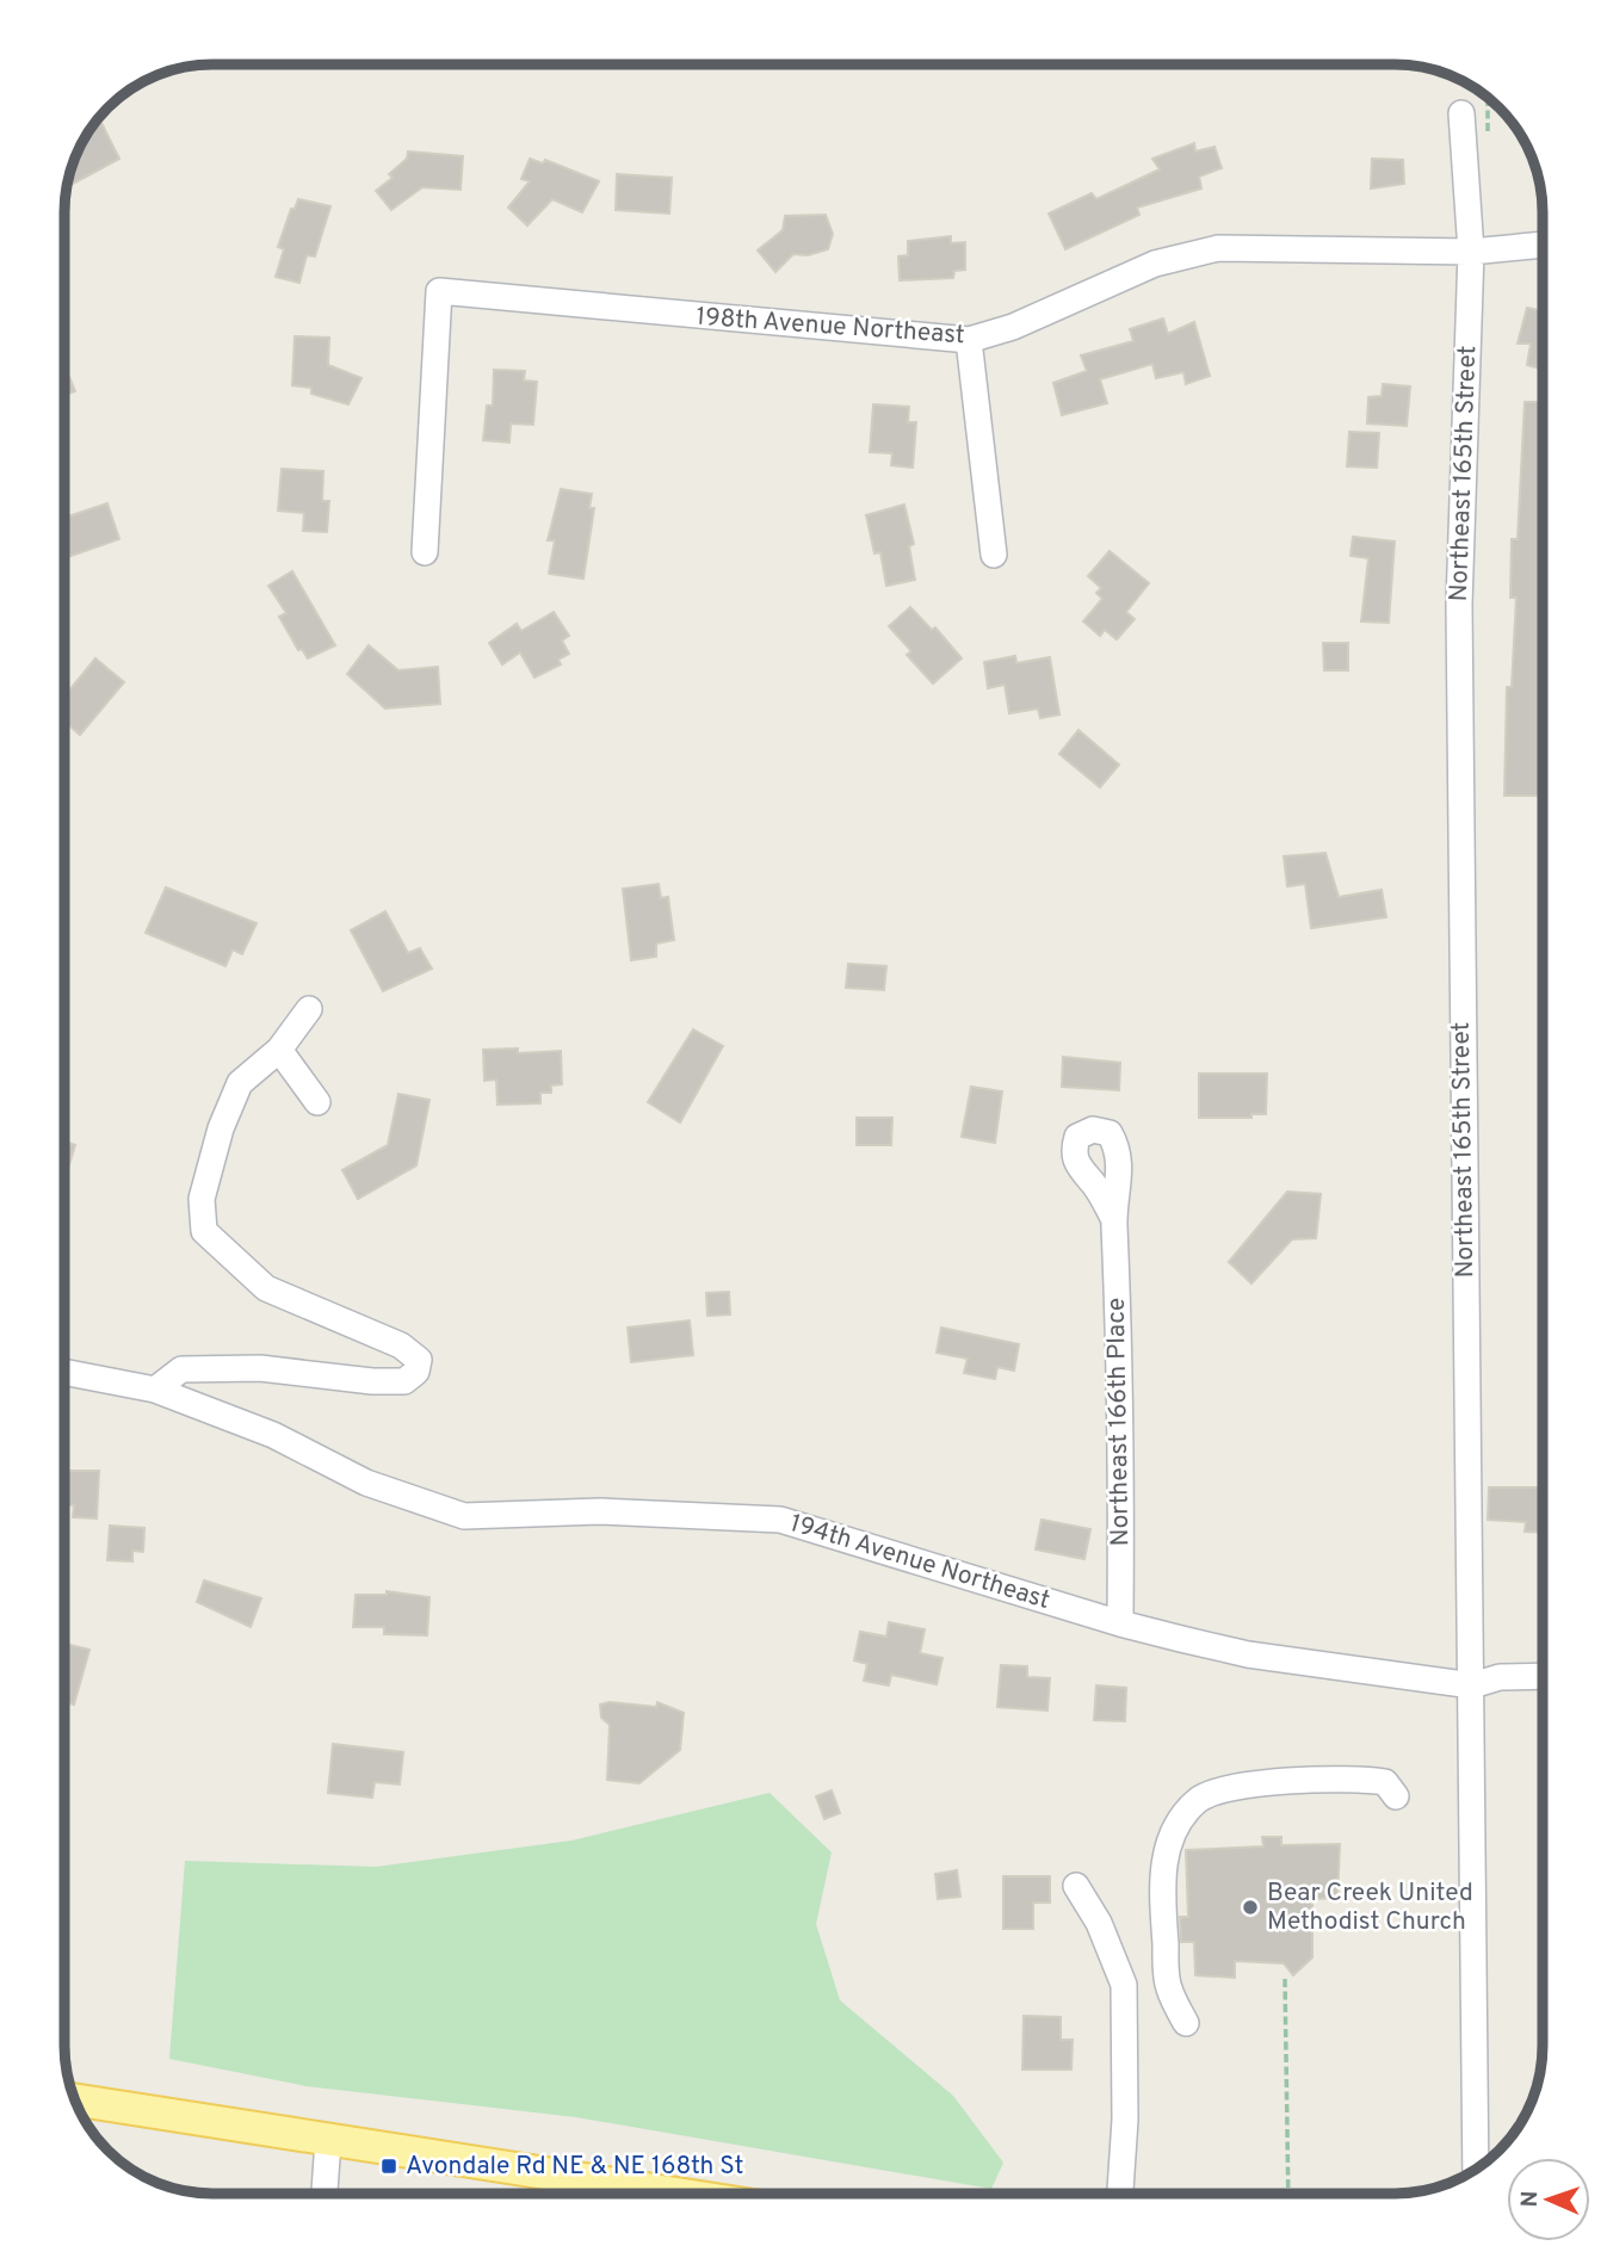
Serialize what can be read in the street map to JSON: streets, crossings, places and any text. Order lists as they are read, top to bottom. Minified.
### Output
{"streets":{"street":["198th Avenue Northeast","Northeast 165th Street","Northeast 166th Place","194th Avenue Northeast"]},"crossings":[["198th Avenue Northeast","Northeast 165th Street"],["Northeast 165th Street","194th Avenue Northeast"],["Northeast 166th Place","194th Avenue Northeast"]],"places":{"other":["Bear Creek United Methodist Church"],"transit":["Avondale Rd NE & NE 168th St"]},"north":"left"}
